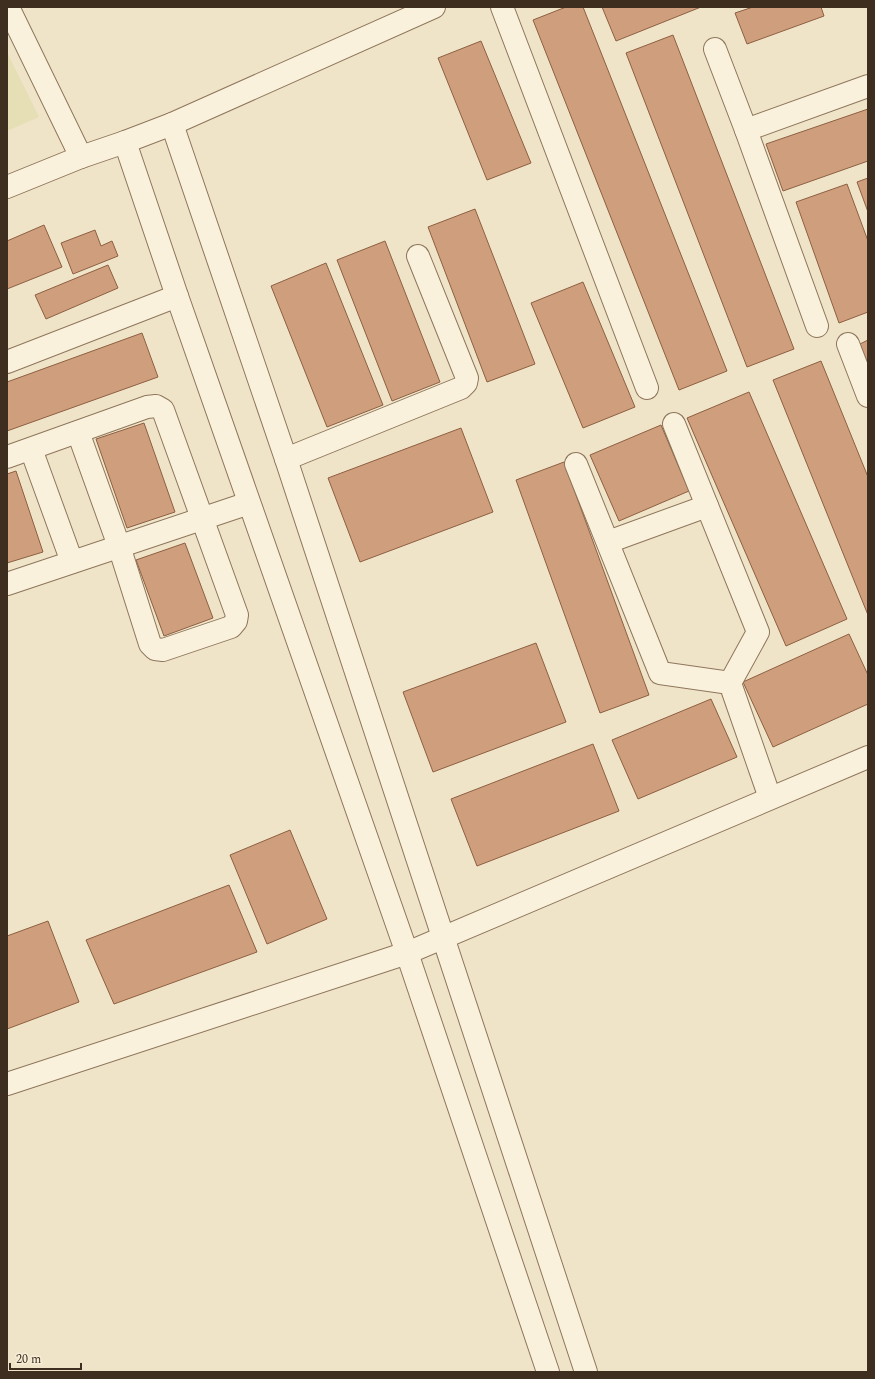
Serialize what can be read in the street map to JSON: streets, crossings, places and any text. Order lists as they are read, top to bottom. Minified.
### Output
{"scale_bar":"20 m"}
